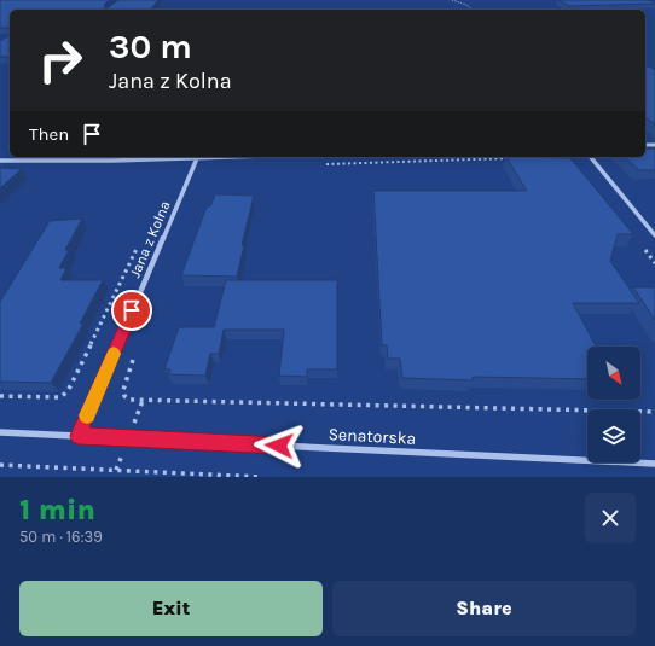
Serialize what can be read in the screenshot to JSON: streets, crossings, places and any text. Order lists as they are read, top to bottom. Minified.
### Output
{"streets":{"street":["Jana z Kolna","Senatorska"]},"crossings":[["Jana z Kolna","Senatorska"]],"north":"bottom right","page":{"turn":["30 m","Jana z Kolna"],"then":"Then","heading":["1 min","50 m · 16:39"],"buttons":["Exit","Share"]}}
